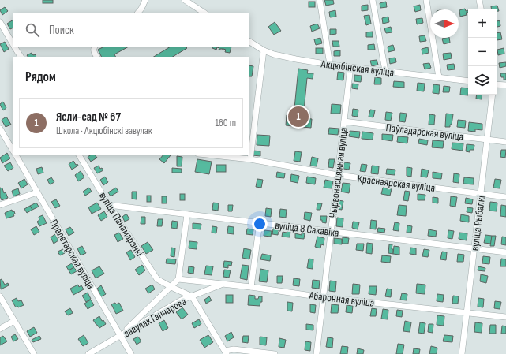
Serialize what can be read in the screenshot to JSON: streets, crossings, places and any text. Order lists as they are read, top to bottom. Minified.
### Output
{"streets":{"street":["Акцюбінская вуліца","Паўладарская вуліца","Чырвонасцяжная вуліца","Краснаярская вуліца","вуліца Рыбалкі","вуліца Панамарэнкі","вуліца 8 Сакавіка","Пралетарская вуліца","Абаронная вуліца","завулак Ганчарова"]},"crossings":[["Акцюбінская вуліца","Чырвонасцяжная вуліца"],["Паўладарская вуліца","Чырвонасцяжная вуліца"],["Паўладарская вуліца","вуліца Рыбалкі"],["Чырвонасцяжная вуліца","Краснаярская вуліца"],["Чырвонасцяжная вуліца","вуліца 8 Сакавіка"],["Чырвонасцяжная вуліца","Абаронная вуліца"],["Краснаярская вуліца","вуліца Рыбалкі"],["вуліца Рыбалкі","вуліца 8 Сакавіка"],["вуліца Рыбалкі","Абаронная вуліца"],["вуліца Панамарэнкі","вуліца 8 Сакавіка"],["вуліца Панамарэнкі","завулак Ганчарова"],["Пралетарская вуліца","завулак Ганчарова"],["Абаронная вуліца","завулак Ганчарова"]],"north":"right","page":{"map_buttons":["+","−"],"search":"Поиск","heading":"Рядом","list":[{"mark":"1","name":"Ясли-сад № 67","note":"Школа · Акцюбінскі завулак","value":"160 m"}],"pins":"1"}}
